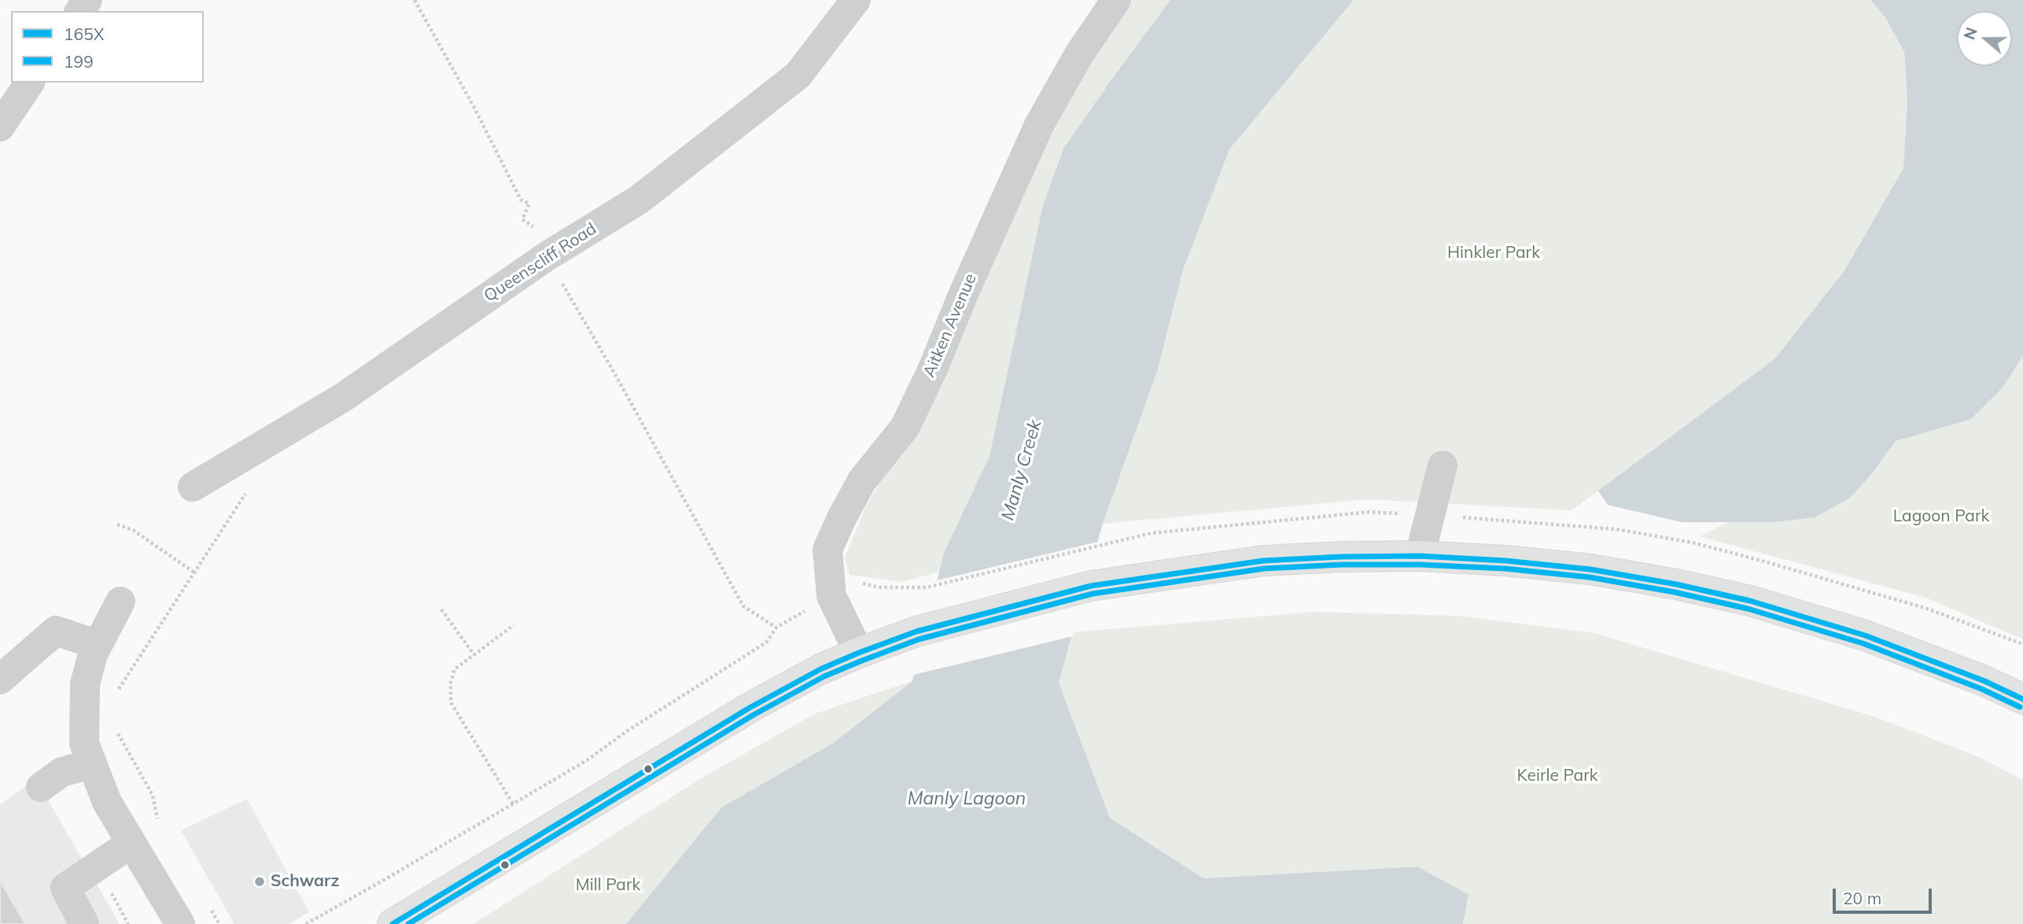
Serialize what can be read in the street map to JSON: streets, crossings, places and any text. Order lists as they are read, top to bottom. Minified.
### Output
{"streets":{"street":["Queenscliff Road","Aitken Avenue"]},"water":["Manly Creek","Manly Lagoon"],"parks":["Hinkler Park","Lagoon Park","Keirle Park","Mill Park"],"places":["Schwarz"],"lines":["transit line 165X","transit line 199"],"legend":["165X","199"],"scale_bar":"20 m","north":"left"}
